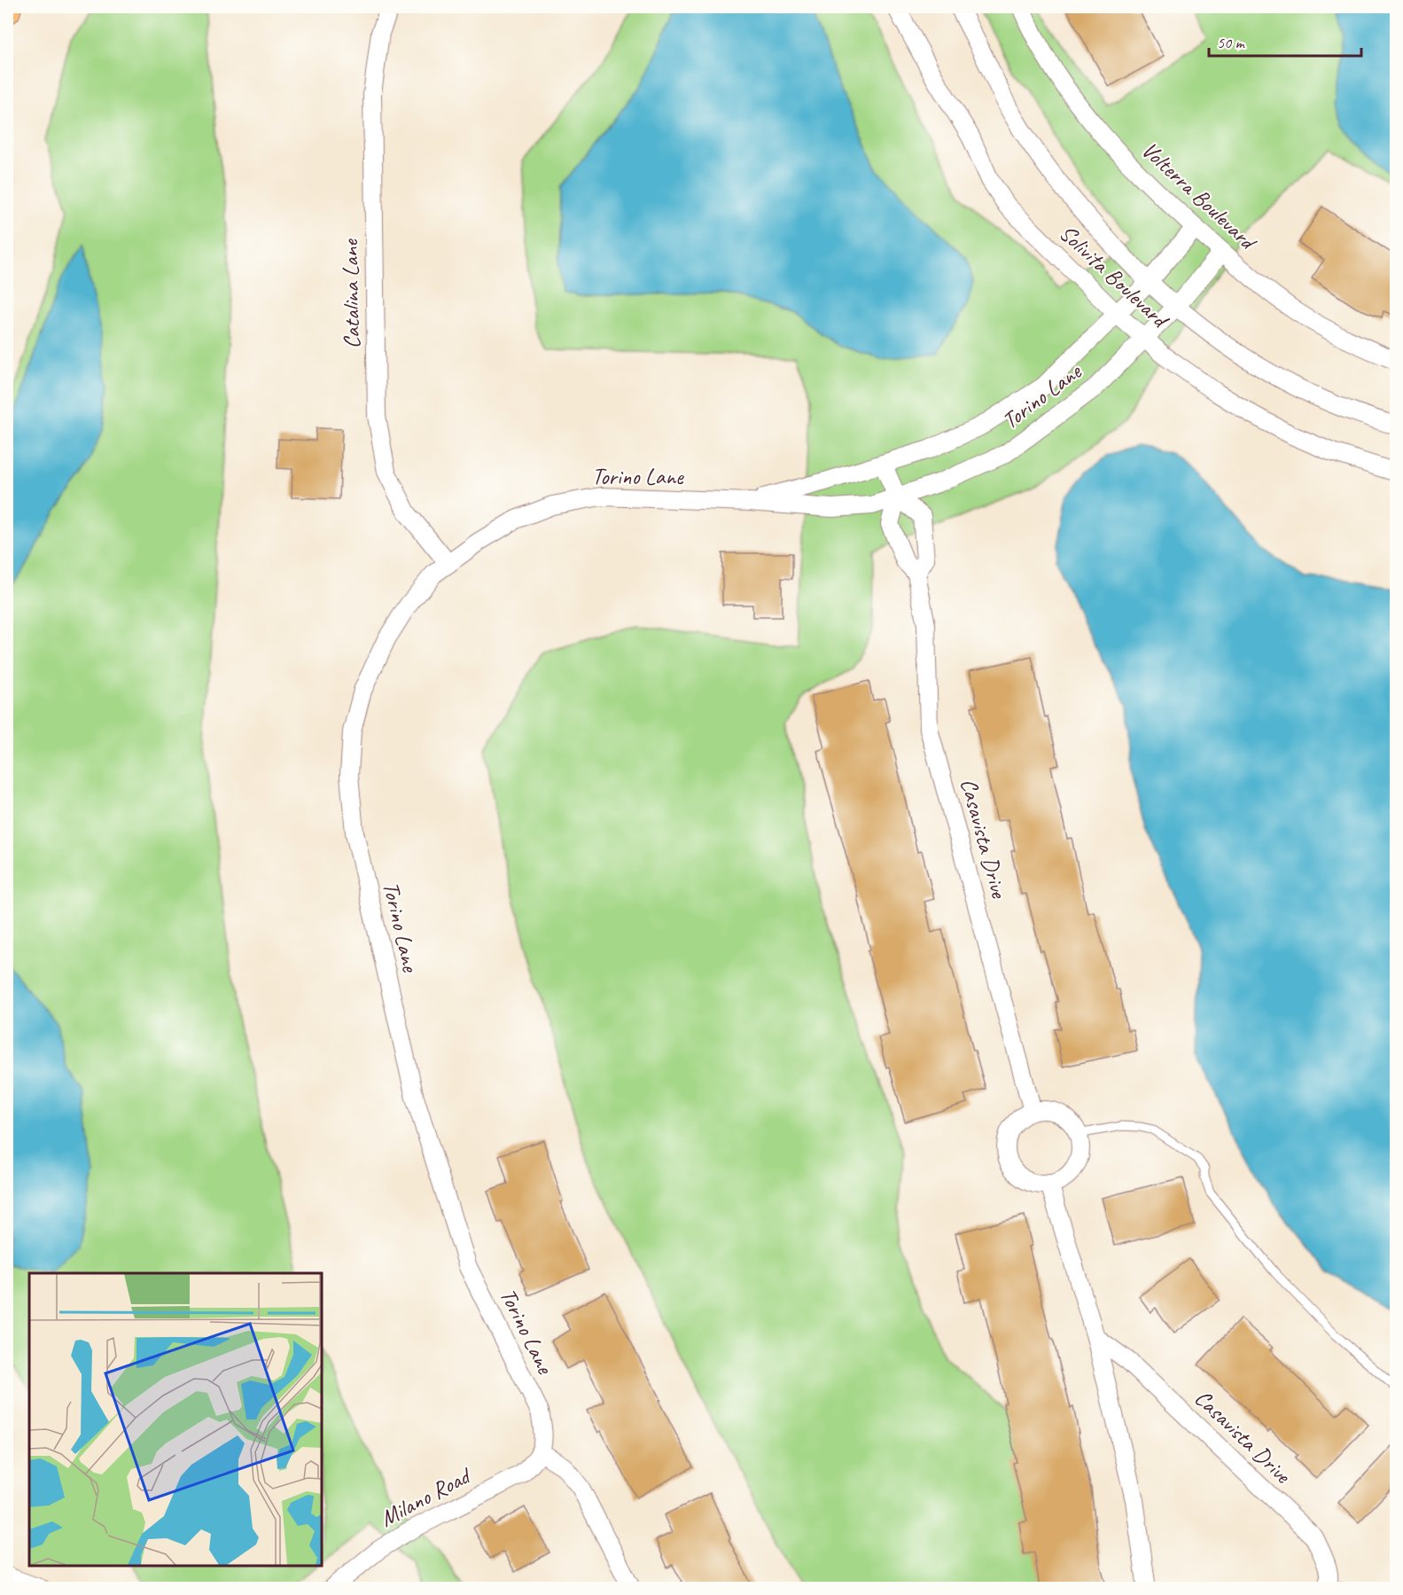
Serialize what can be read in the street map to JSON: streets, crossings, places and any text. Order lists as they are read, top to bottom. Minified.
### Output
{"streets":{"street":["Volterra Boulevard","Solivita Boulevard","Catalina Lane","Torino Lane","Casavista Drive","Milano Road"]},"crossings":[["Volterra Boulevard","Torino Lane"],["Solivita Boulevard","Torino Lane"],["Catalina Lane","Torino Lane"],["Torino Lane","Casavista Drive"],["Torino Lane","Milano Road"]],"scale_bar":"50 m"}
